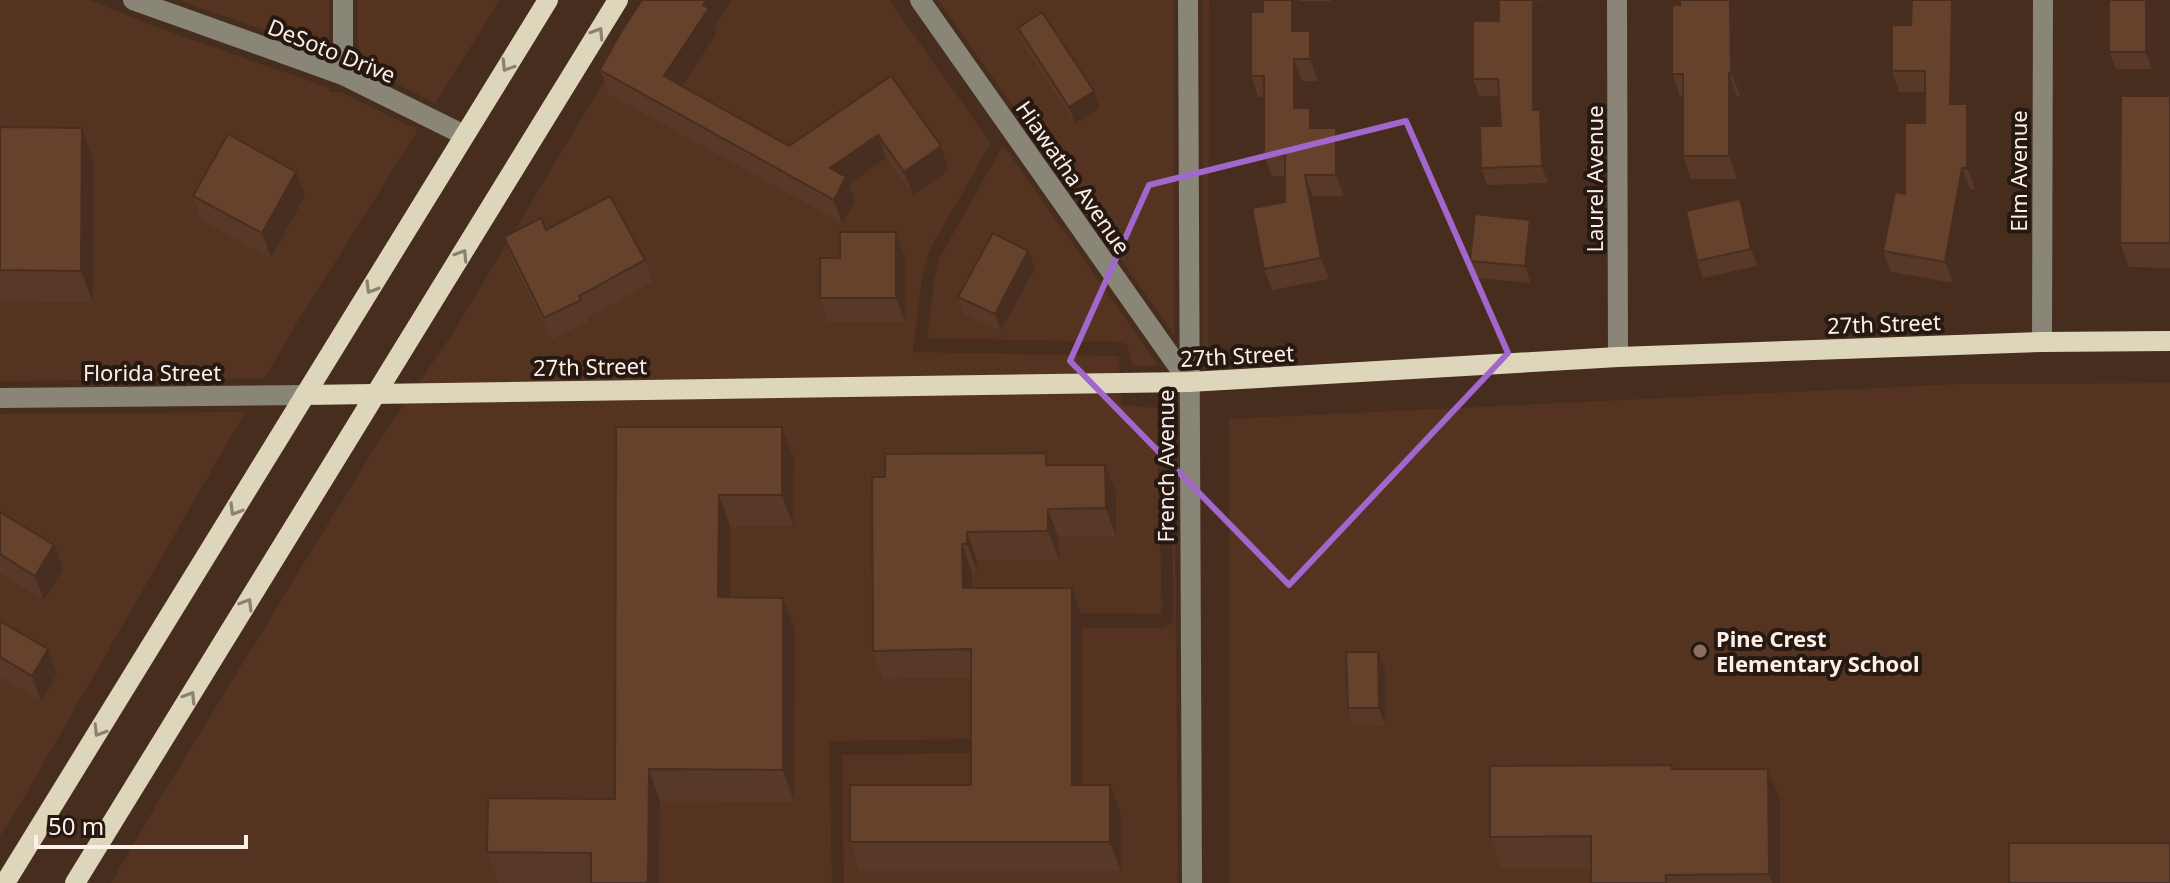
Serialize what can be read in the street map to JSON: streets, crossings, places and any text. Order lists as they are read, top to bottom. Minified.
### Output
{"streets":{"main road":["27th Street"],"street":["DeSoto Drive","Elm Avenue","Hiawatha Avenue","Laurel Avenue","Florida Street","French Avenue"]},"crossings":[["Elm Avenue","27th Street"],["Hiawatha Avenue","27th Street"],["Hiawatha Avenue","French Avenue"],["Laurel Avenue","27th Street"],["27th Street","Florida Street"],["27th Street","French Avenue"]],"places":["Pine Crest Elementary School"],"scale_bar":"50 m"}
